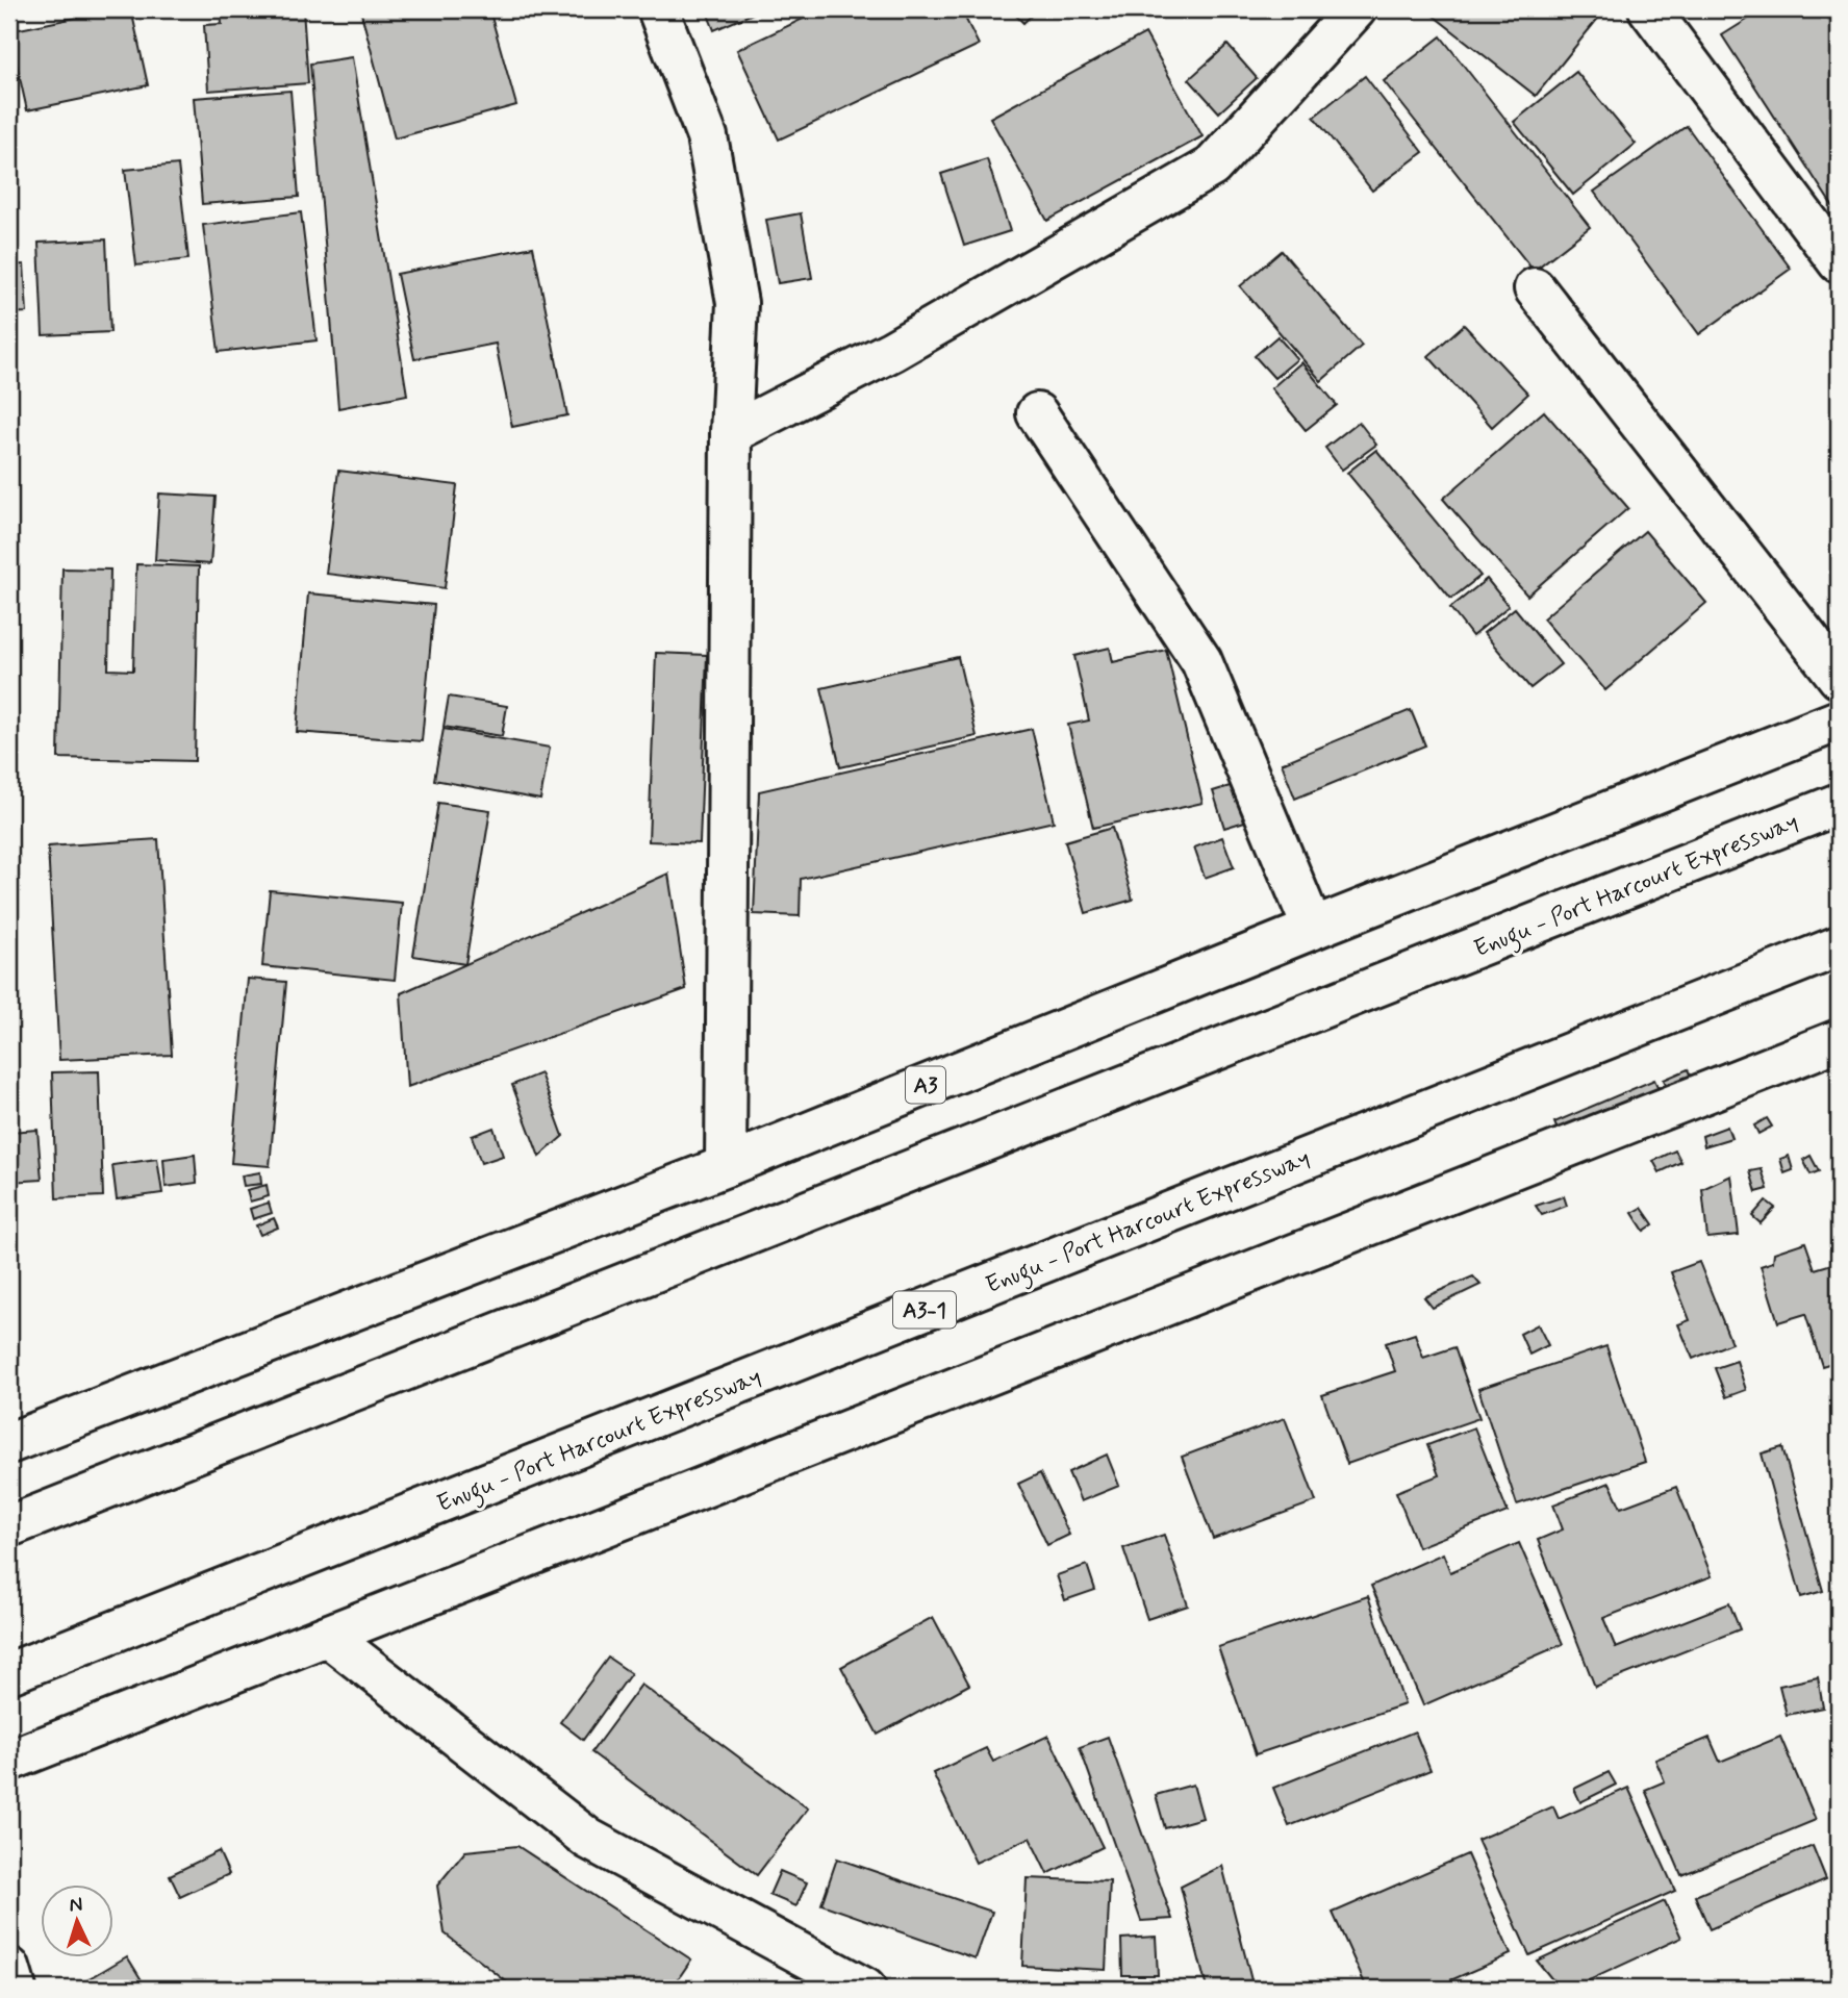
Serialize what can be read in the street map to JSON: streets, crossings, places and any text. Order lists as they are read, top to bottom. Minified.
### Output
{"streets":{"main road":["Enugu - Port Harcourt Expressway","A3","A3-1"]},"north":"top"}
